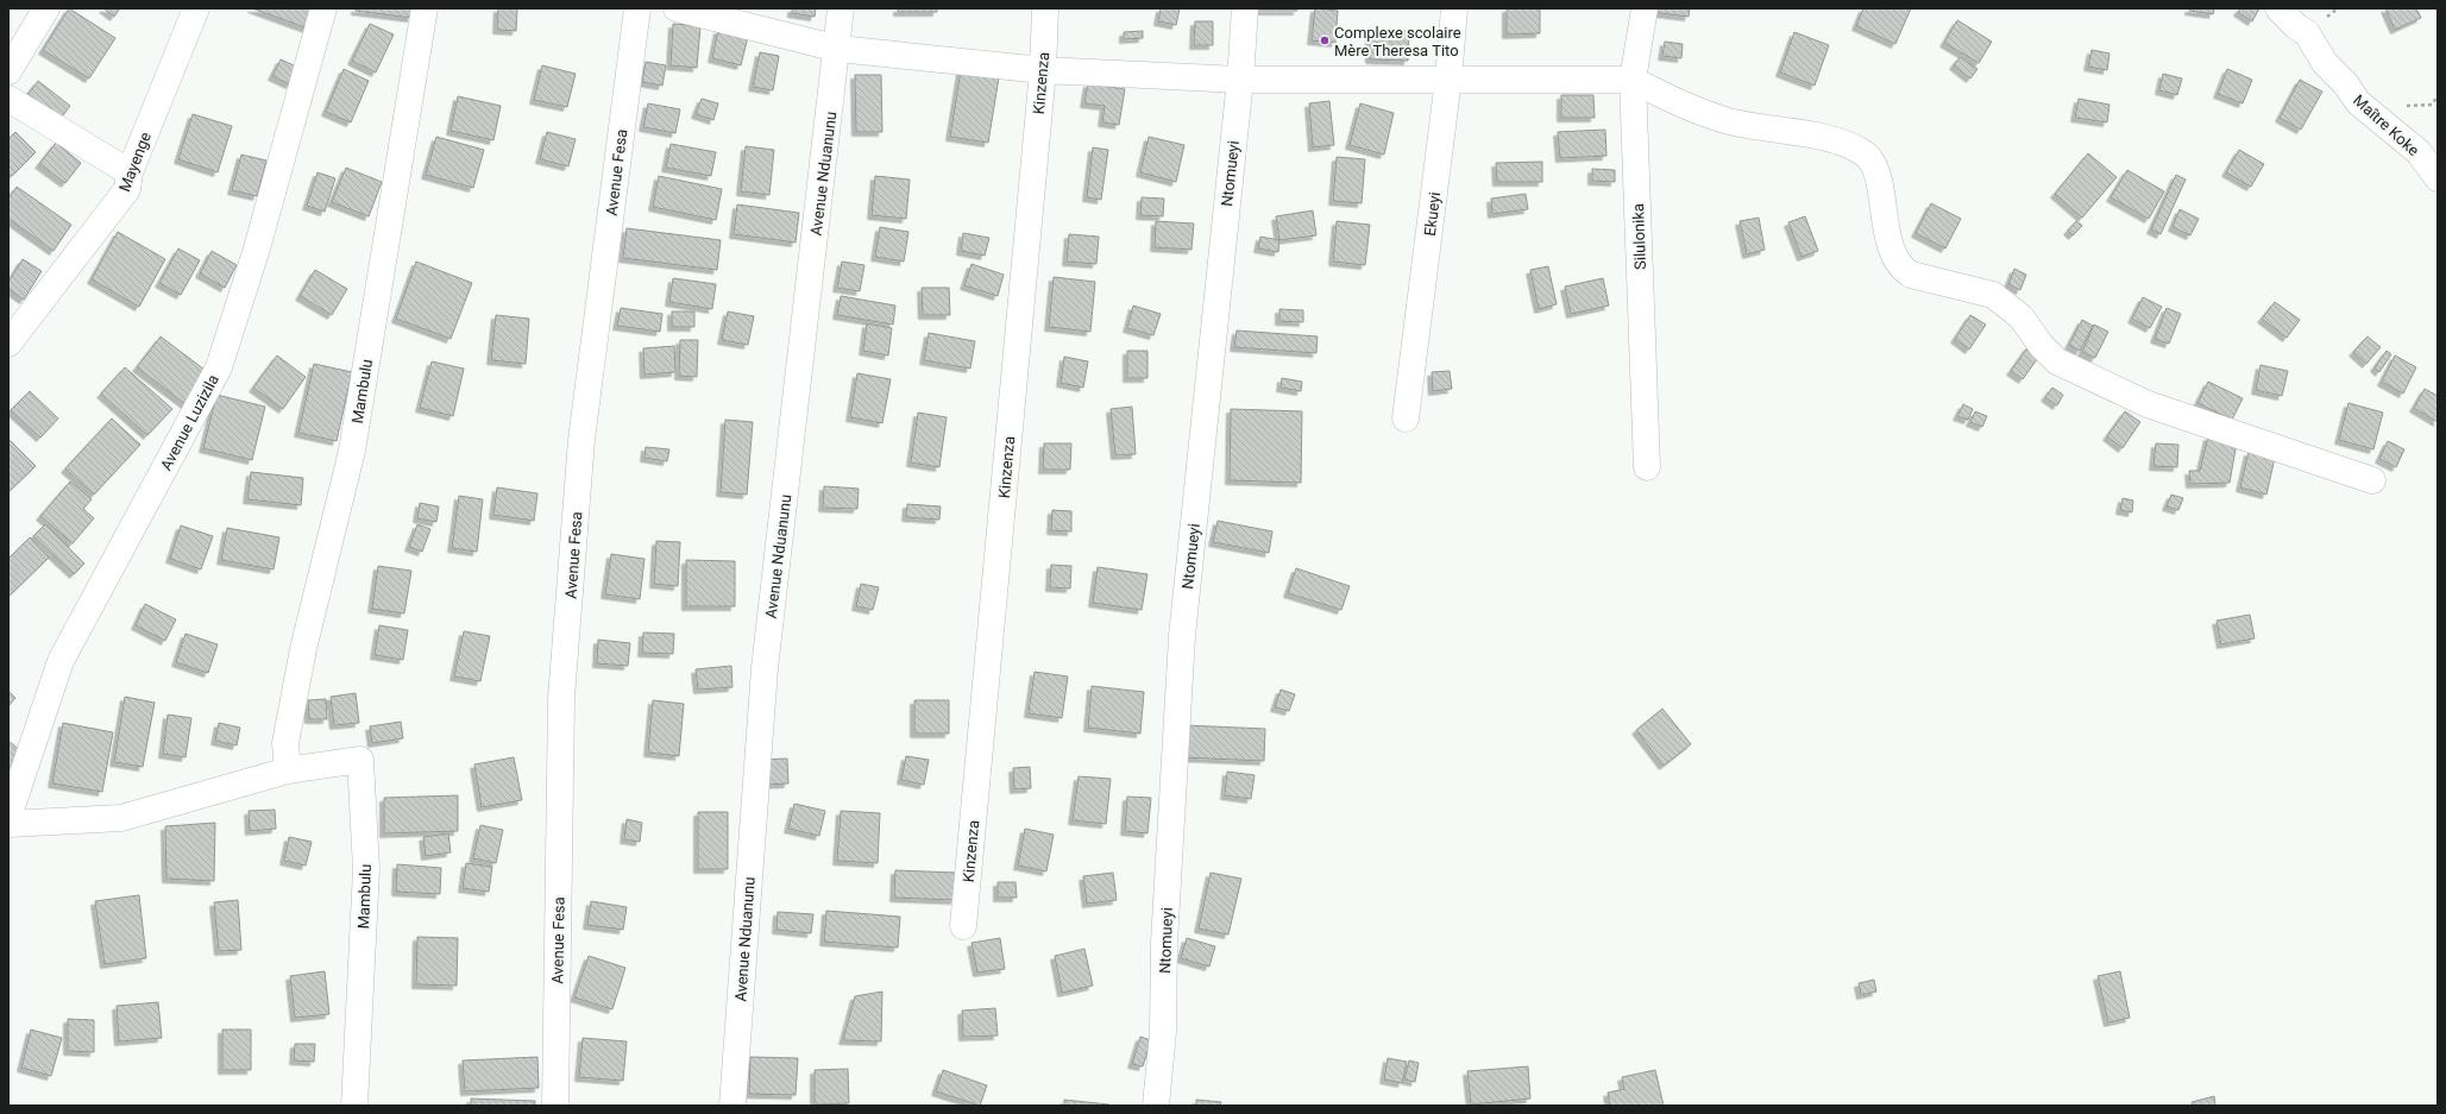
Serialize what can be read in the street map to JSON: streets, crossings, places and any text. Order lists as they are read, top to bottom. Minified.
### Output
{"streets":{"street":["Kinzenza","Maître Koke","Mayenge","Avenue Fesa","Avenue Nduanunu","Ntomueyi","Ekueyi","Silulonika","Mambulu","Avenue Luzizila"]},"places":["Complexe scolaire Mère Theresa Tito"]}
